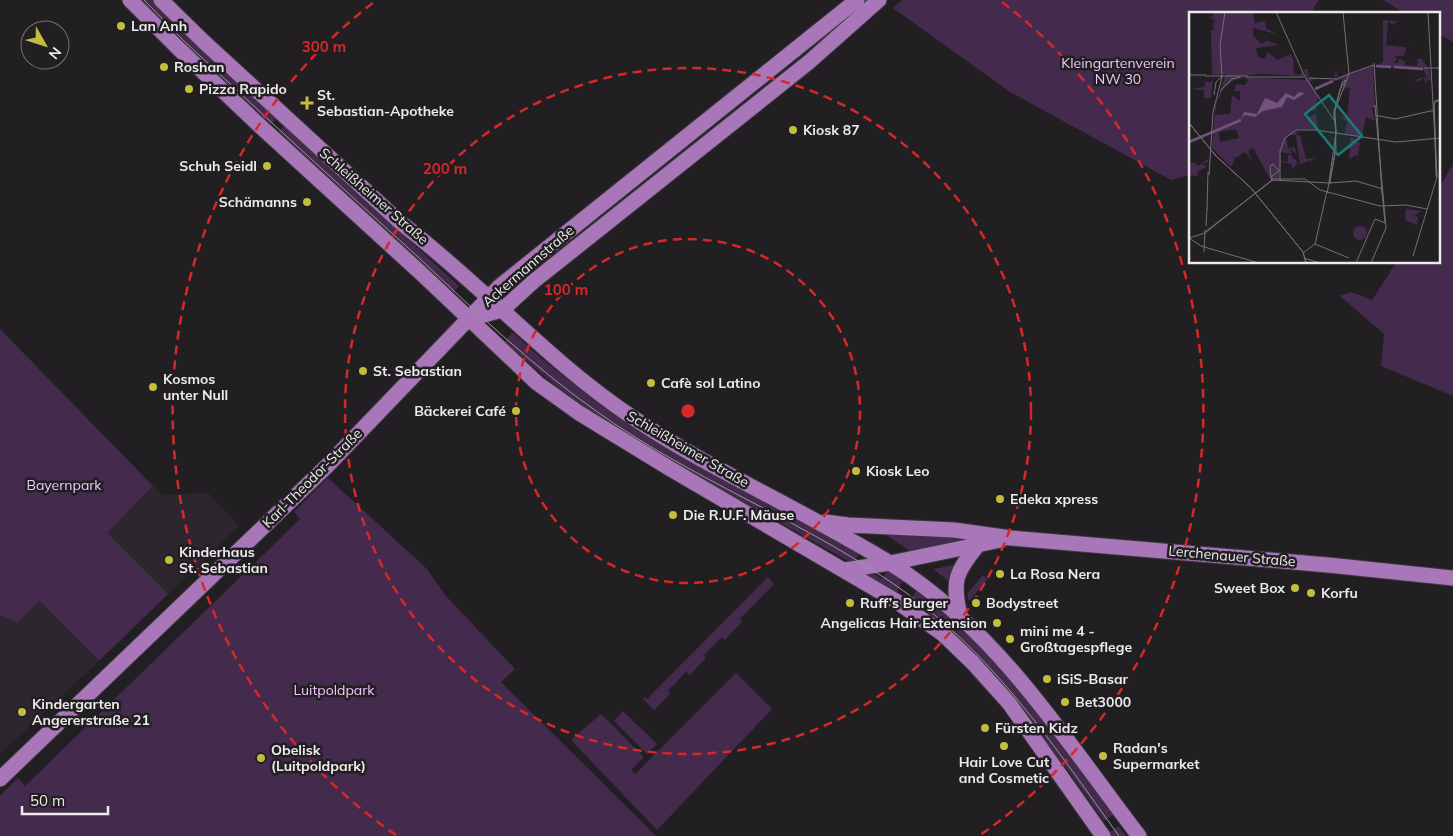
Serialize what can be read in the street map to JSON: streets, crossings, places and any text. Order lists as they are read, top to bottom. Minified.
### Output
{"streets":{"main road":["Schleißheimer Straße","Ackermannstraße","Karl-Theodor-Straße","Lerchenauer Straße"]},"crossings":[["Schleißheimer Straße","Ackermannstraße"],["Schleißheimer Straße","Karl-Theodor-Straße"],["Schleißheimer Straße","Lerchenauer Straße"],["Ackermannstraße","Karl-Theodor-Straße"]],"parks":["Kleingartenverein NW 30","Bayernpark","Luitpoldpark"],"places":{"other":["Lan Anh","Roshan","Pizza Rapido","Kiosk 87","Schuh Seidl","Schämanns","St. Sebastian","Cafè sol Latino","Kosmos unter Null","Bäckerei Café","Kiosk Leo","Edeka xpress","Die R.U.F. Mäuse","Kinderhaus St. Sebastian","La Rosa Nera","Sweet Box","Korfu","Ruff’s Burger","Bodystreet","Angelicas Hair Extension","mini me 4 - Großtagespflege","iSiS-Basar","Bet3000","Kindergarten Angererstraße 21","Fürsten Kidz","Hair Love Cut and Cosmetic","Radan's Supermarket","Obelisk (Luitpoldpark)"],"health":["St. Sebastian-Apotheke"]},"scale_bar":"50 m","north":"bottom right","rings":["300 m","200 m","100 m"]}
